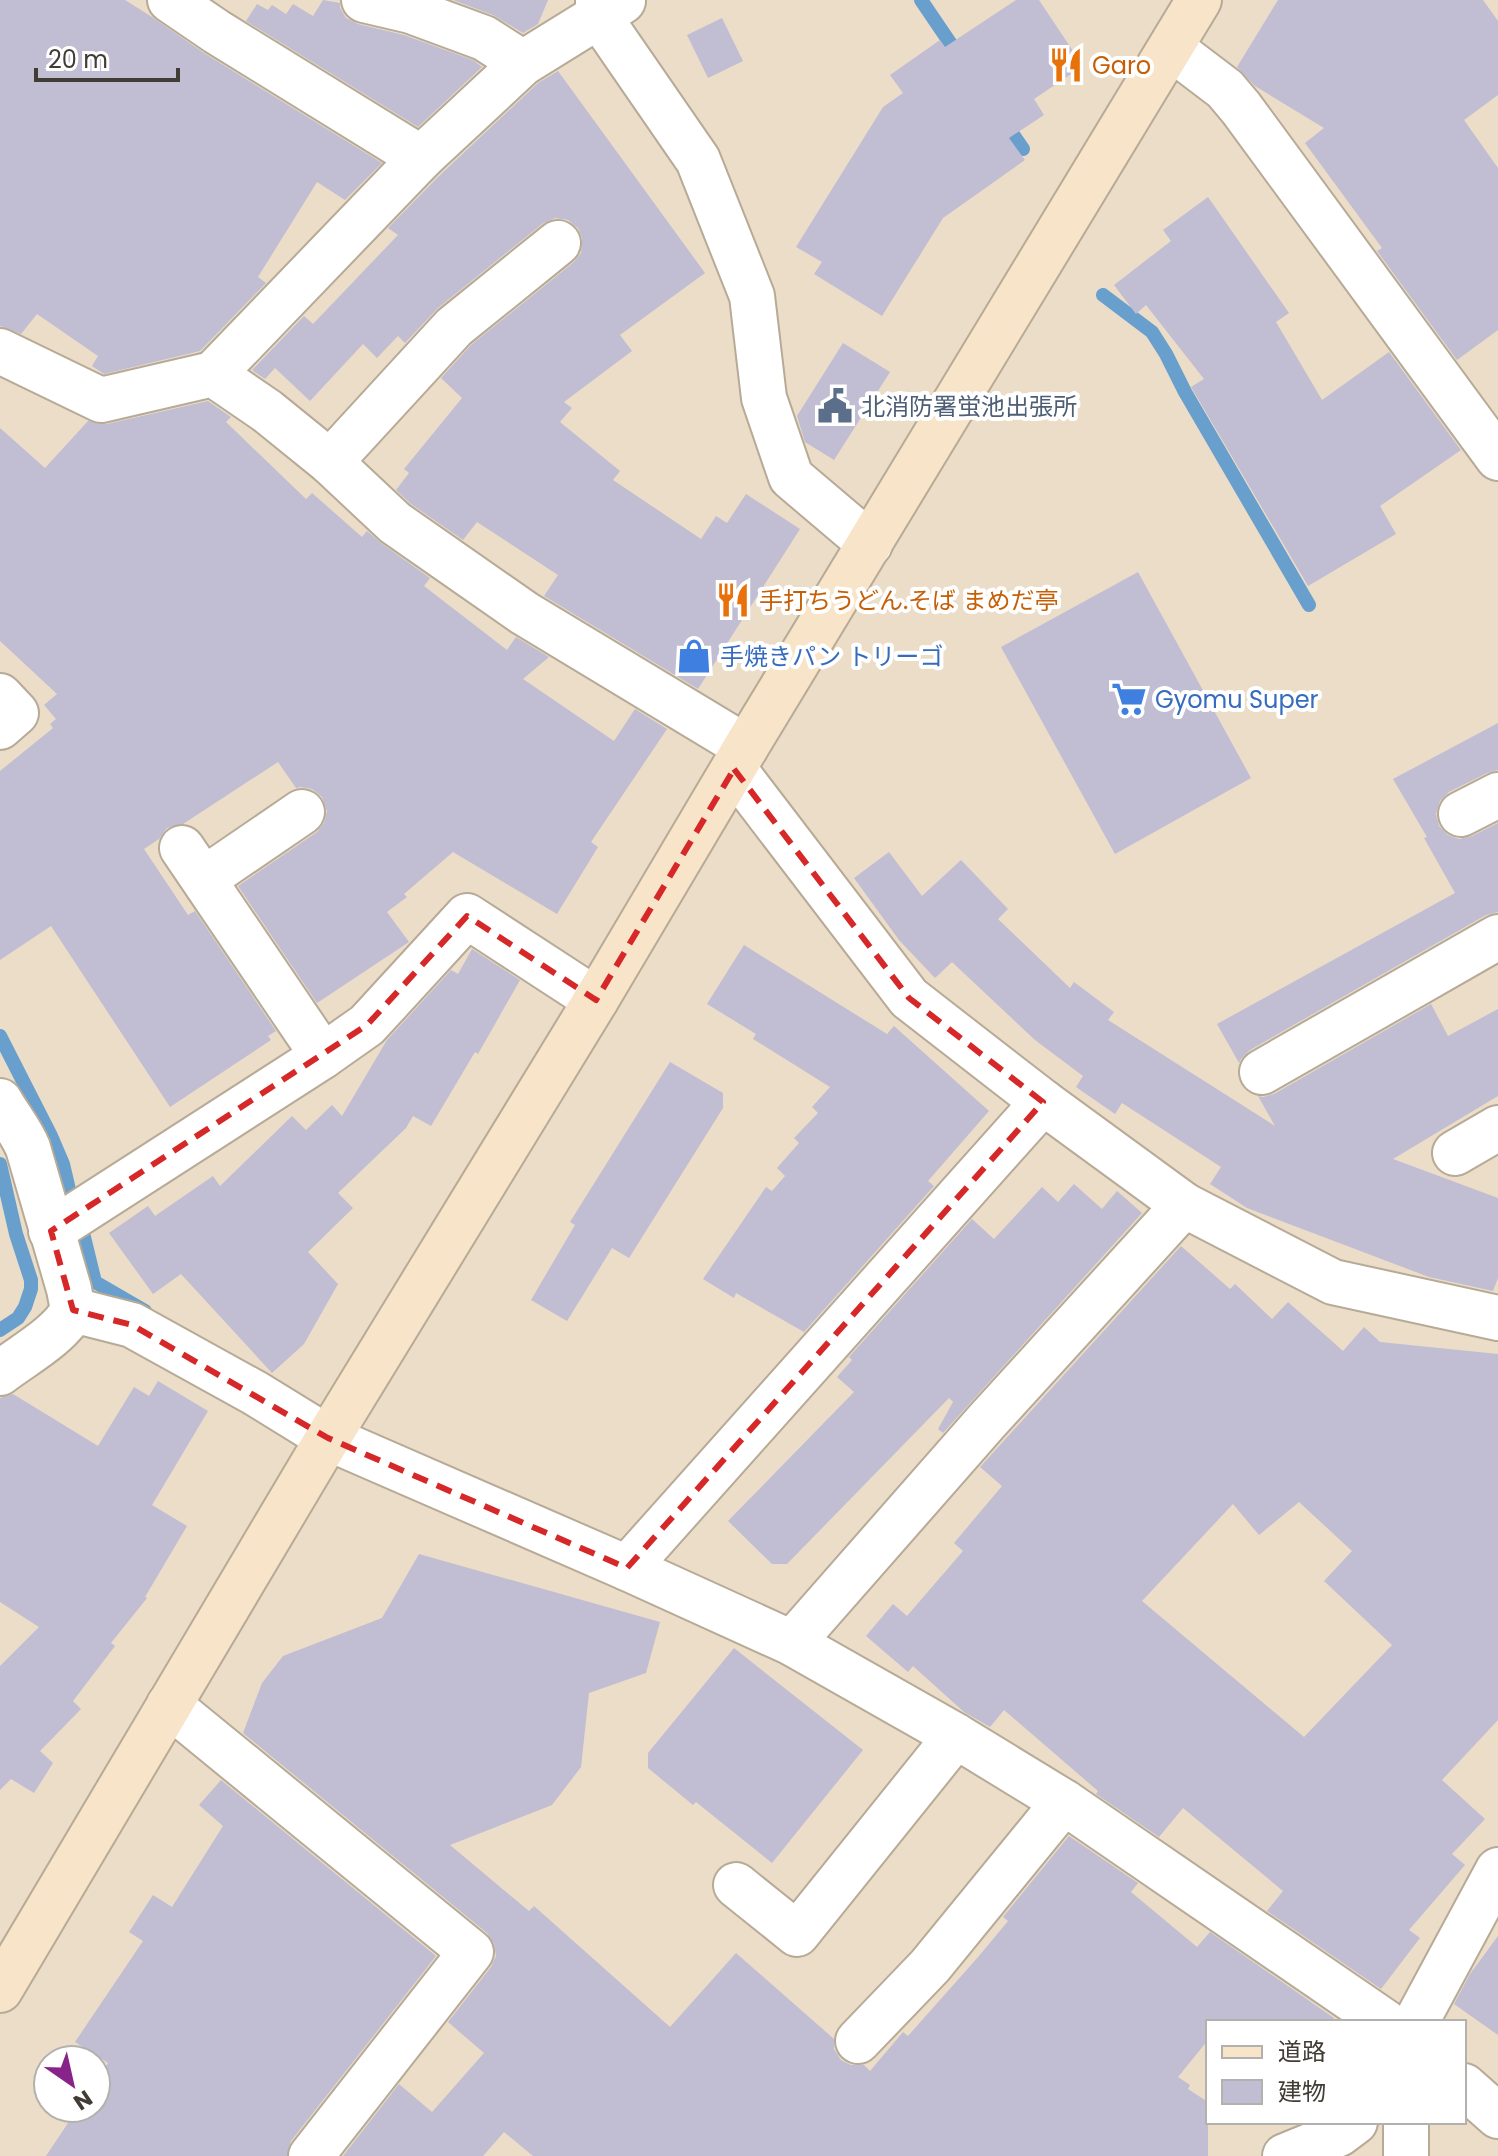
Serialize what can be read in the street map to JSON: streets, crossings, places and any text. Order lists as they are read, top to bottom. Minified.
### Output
{"places":{"restaurant":["Garo","手打ちうどん.そば まめだ亭"],"public building":["北消防署蛍池出張所"],"shop":["手焼きパン トリーゴ"],"supermarket":["Gyomu Super"]},"legend":["道路","建物"],"scale_bar":"20 m","north":"bottom right"}
